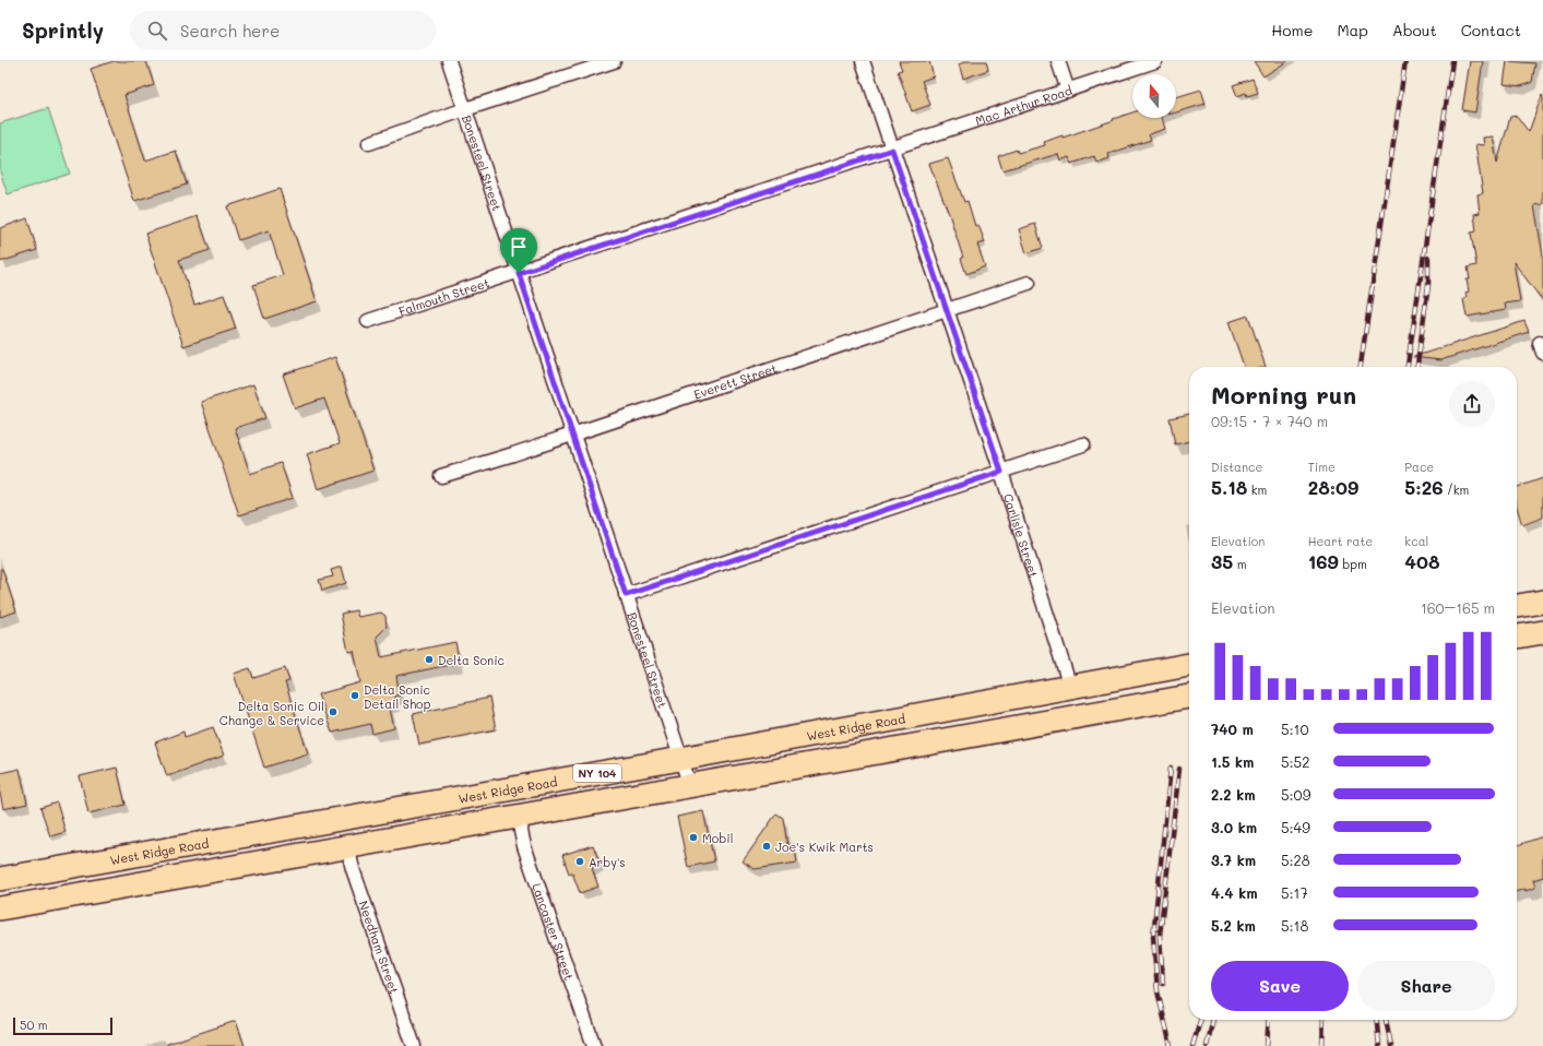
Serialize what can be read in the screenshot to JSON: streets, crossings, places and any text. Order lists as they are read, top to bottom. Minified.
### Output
{"streets":{"highway":["West Ridge Road","NY 104"],"street":["Mac Arthur Road","Bonesteel Street","Falmouth Street","Everett Street","Carlisle Street","Lancaster Street","Needham Street"]},"crossings":[["Mac Arthur Road","Falmouth Street"],["Mac Arthur Road","Carlisle Street"],["Bonesteel Street","Falmouth Street"],["Bonesteel Street","Everett Street"],["Bonesteel Street","West Ridge Road"],["Bonesteel Street","NY 104"],["Falmouth Street","Carlisle Street"],["Everett Street","Carlisle Street"],["Carlisle Street","West Ridge Road"],["NY 104","Lancaster Street"],["NY 104","Needham Street"]],"places":["Delta Sonic","Delta Sonic Detail Shop","Delta Sonic Oil Change & Service","Mobil","Joe's Kwik Marts","Arby's"],"scale_bar":"50 m","north":"top","page":{"header":"Sprintly","search":"Search here","nav":["Home","Map","About","Contact"],"heading":["Morning run","09:15 · 7 × 740 m"],"stats":[["Distance","5.18 km"],["Time","28:09"],["Pace","5:26 /km"],["Elevation","35 m"],["Heart rate","169 bpm"],["kcal","408"]],"chart":["Elevation","160–165 m"],"list":[{"name":"740 m","note":"5:10"},{"name":"1.5 km","note":"5:52"},{"name":"2.2 km","note":"5:09"},{"name":"3.0 km","note":"5:49"},{"name":"3.7 km","note":"5:28"},{"name":"4.4 km","note":"5:17"},{"name":"5.2 km","note":"5:18"}],"buttons":["Save","Share"],"scale":"50 m"}}
